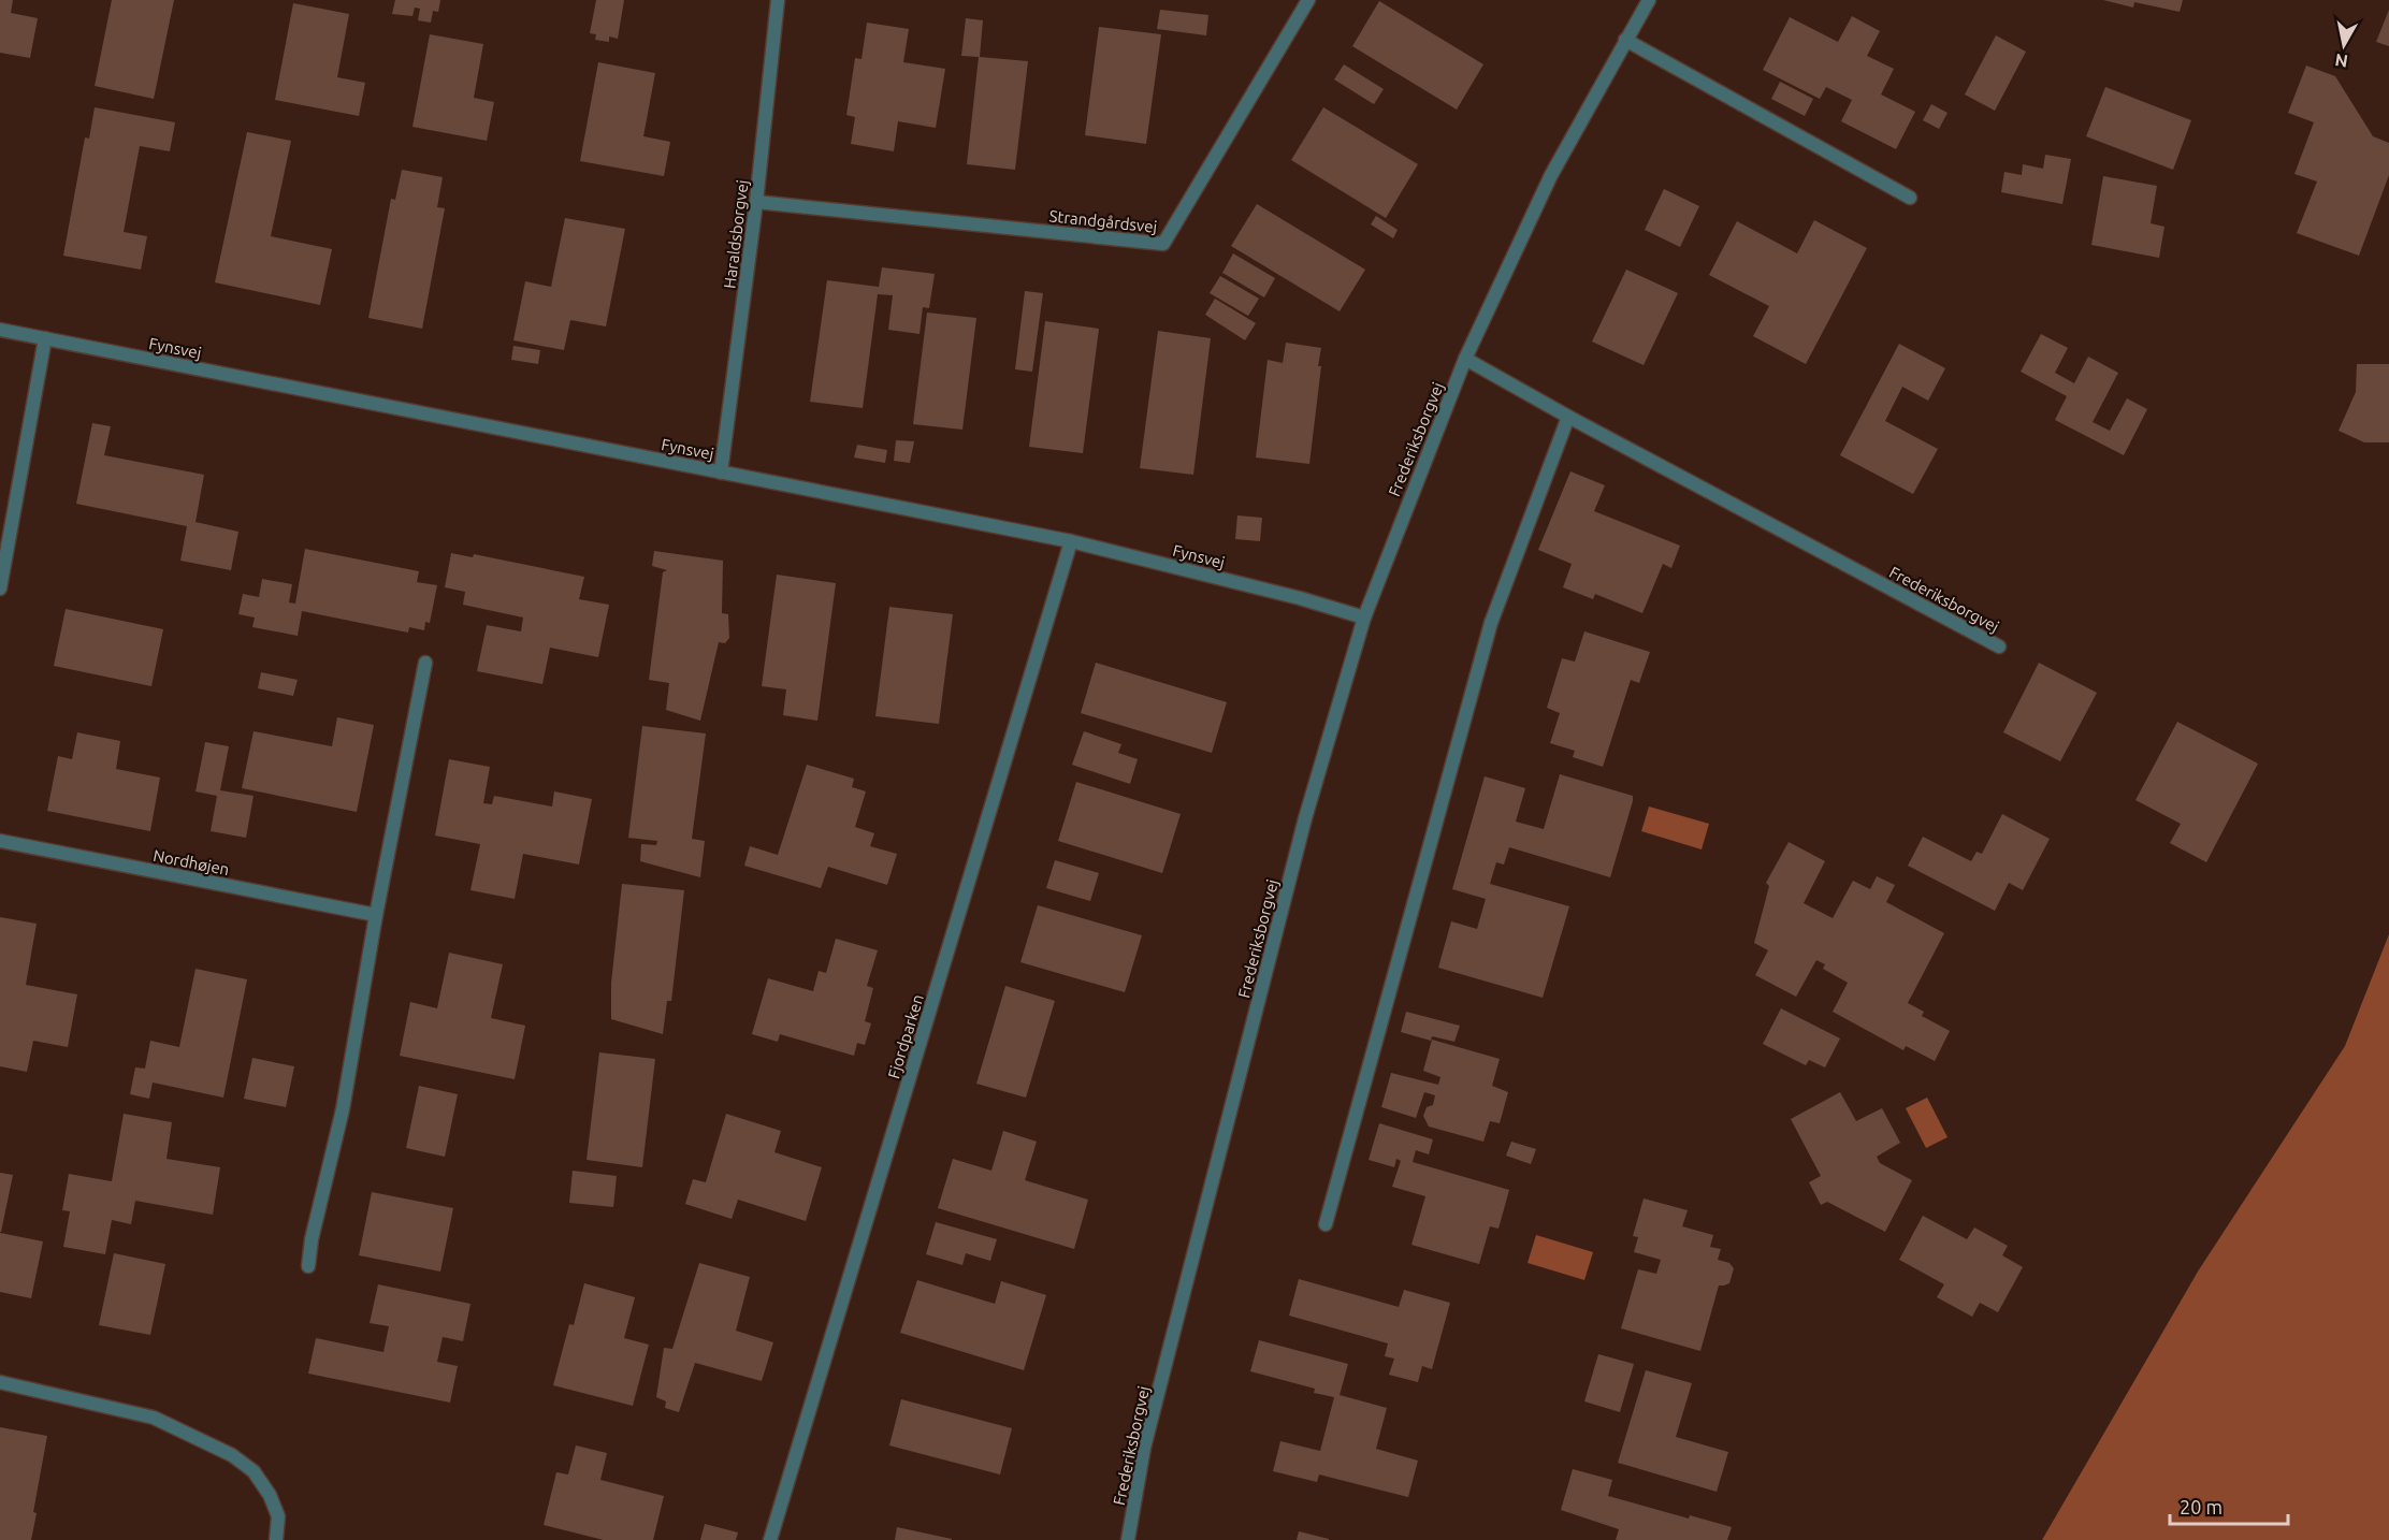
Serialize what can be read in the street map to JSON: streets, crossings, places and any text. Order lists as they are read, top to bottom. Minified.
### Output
{"streets":{"street":["Strandgårdsvej","Haraldsborgvej","Fynsvej","Frederiksborgvej","Nordhøjen","Fjordparken"]},"crossings":[["Strandgårdsvej","Haraldsborgvej"],["Haraldsborgvej","Fynsvej"],["Fynsvej","Frederiksborgvej"],["Fynsvej","Fjordparken"]],"scale_bar":"20 m","north":"bottom"}
